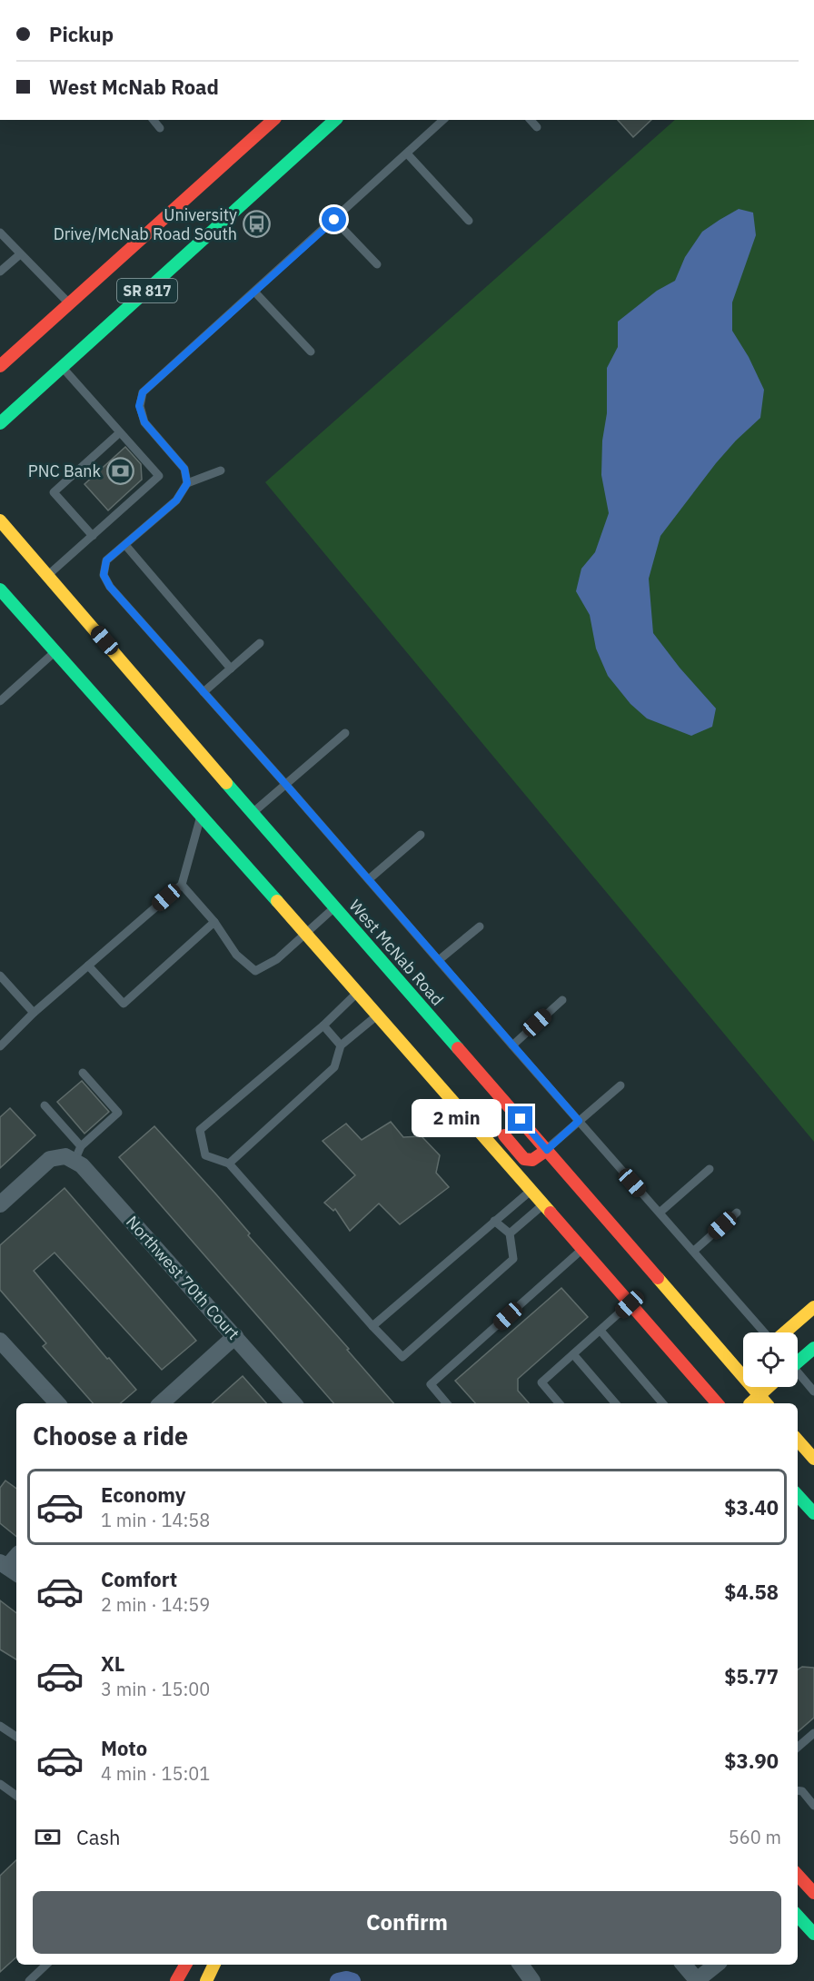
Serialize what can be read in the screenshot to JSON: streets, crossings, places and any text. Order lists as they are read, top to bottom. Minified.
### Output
{"streets":{"main road":["SR 817","West McNab Road"],"street":["Northwest 70th Court"]},"places":{"bus stop":["University Drive/McNab Road South"],"bank":["PNC Bank"]},"page":{"banner":["Pickup","West McNab Road"],"bubble":"2 min","heading":"Choose a ride","list":[{"name":"Economy","note":"1 min · 14:58","value":"$3.40"},{"name":"Comfort","note":"2 min · 14:59","value":"$4.58"},{"name":"XL","note":"3 min · 15:00","value":"$5.77"},{"name":"Moto","note":"4 min · 15:01","value":"$3.90"}],"pay":["Cash","560 m"],"buttons":"Confirm"}}
